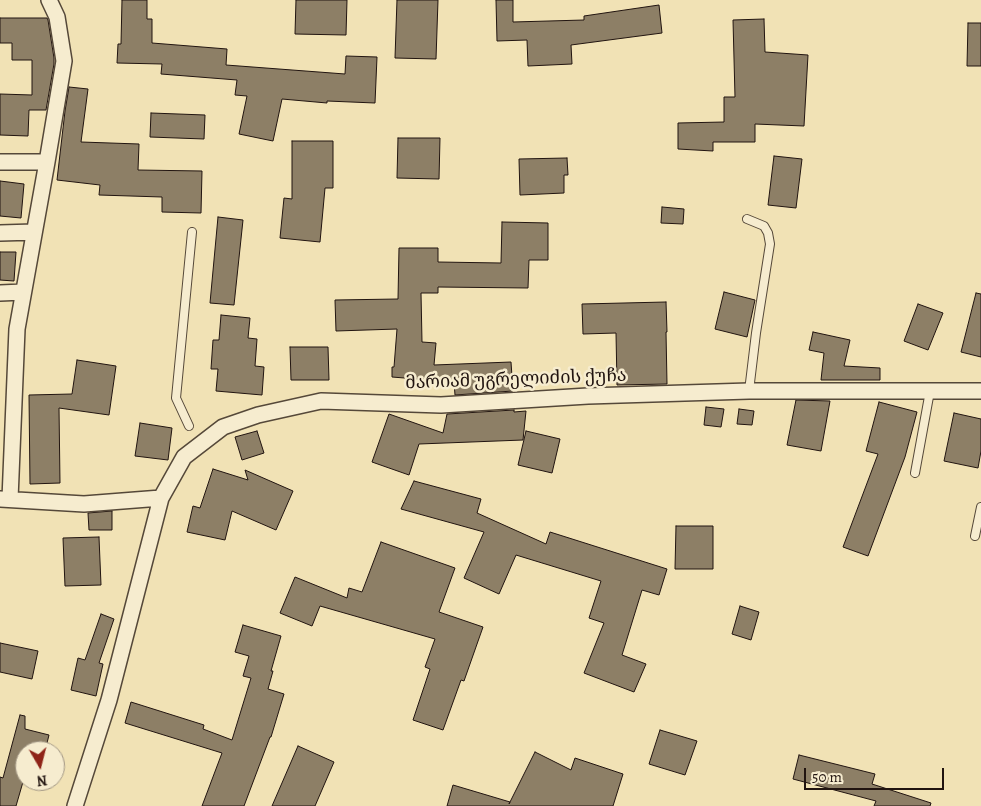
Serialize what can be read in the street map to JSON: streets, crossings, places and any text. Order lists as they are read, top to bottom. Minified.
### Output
{"streets":{"street":["მარიამ უგრელიძის ქუჩა"]},"scale_bar":"50 m","north":"bottom"}
